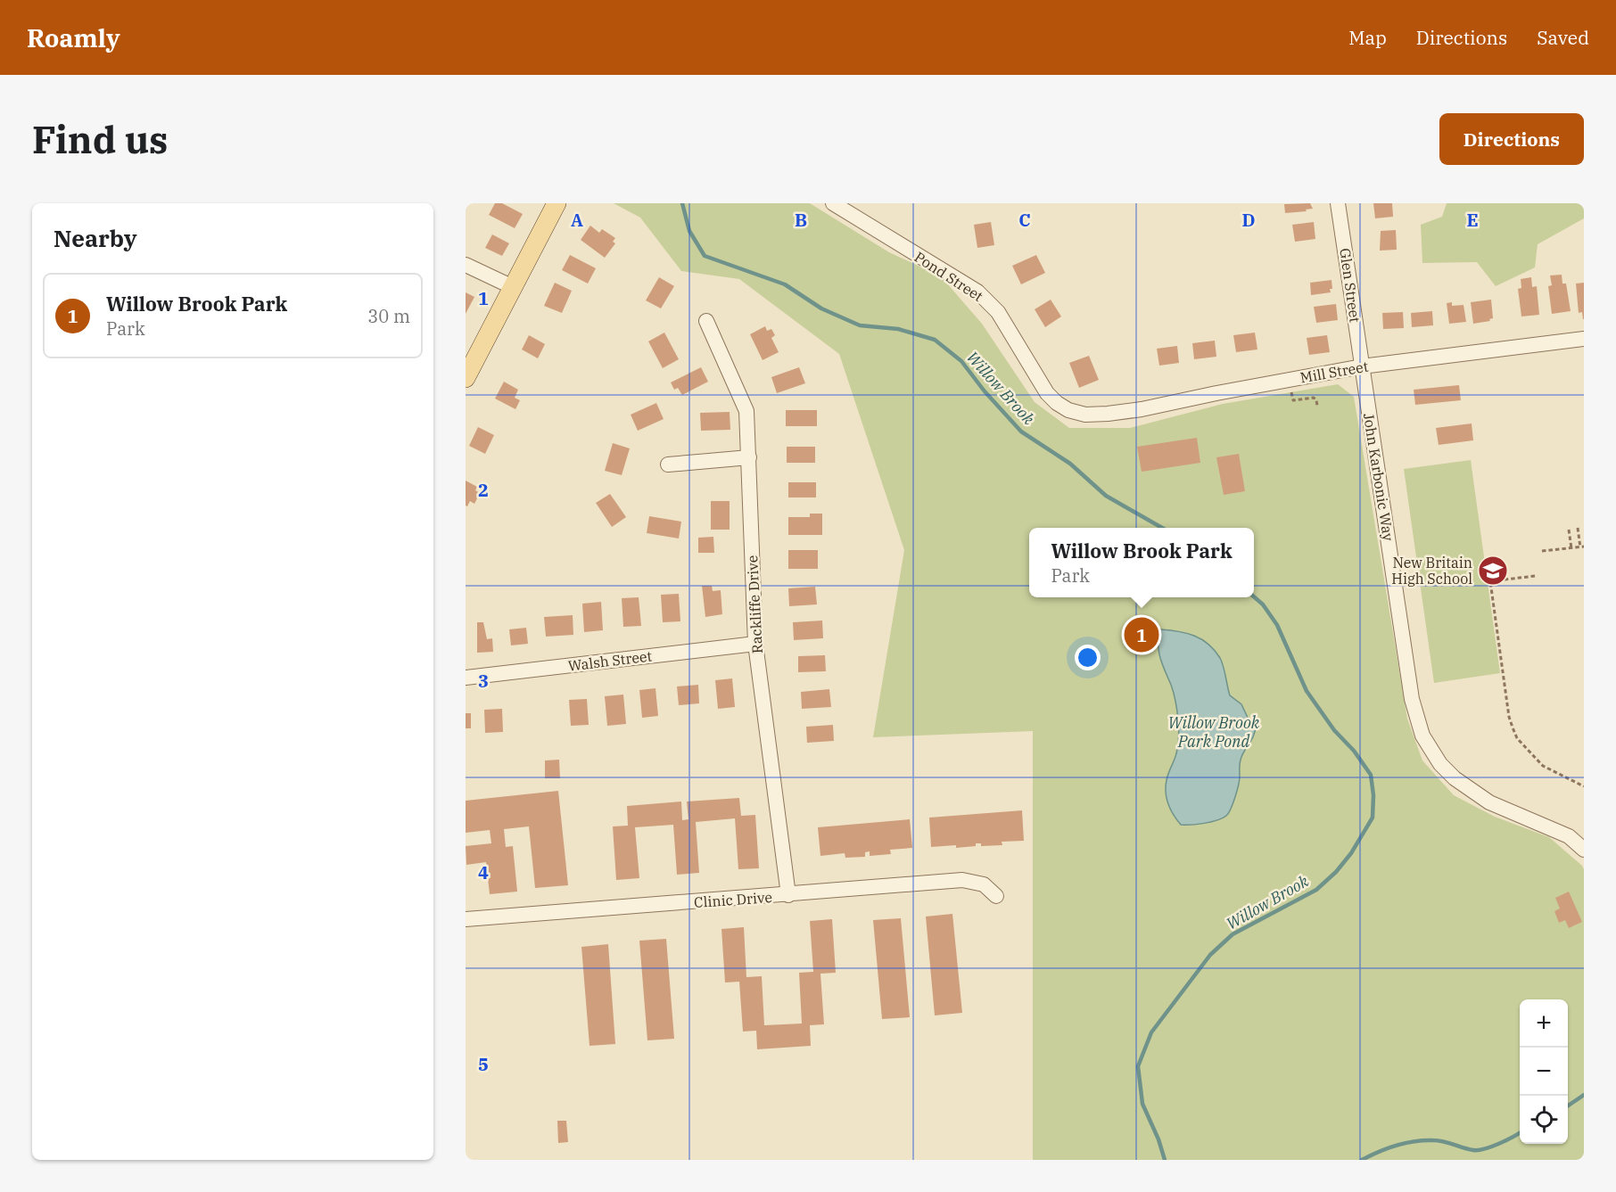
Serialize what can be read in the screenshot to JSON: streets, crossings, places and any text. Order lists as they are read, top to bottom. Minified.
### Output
{"streets":{"street":["Pond Street","Glen Street","Mill Street","John Karbonic Way","Rackliffe Drive","Walsh Street","Clinic Drive"]},"crossings":[["Pond Street","Mill Street"],["Glen Street","Mill Street"],["Glen Street","John Karbonic Way"],["Mill Street","John Karbonic Way"],["Rackliffe Drive","Walsh Street"],["Rackliffe Drive","Clinic Drive"]],"water":["Willow Brook","Willow Brook Park Pond"],"places":{"school or university":["New Britain High School"]},"page":{"header":"Roamly","nav":["Map","Directions","Saved"],"buttons":"Directions","title":"Find us","heading":"Nearby","list":[{"mark":"1","name":"Willow Brook Park","note":"Park","value":"30 m"}],"popup":["Willow Brook Park","Park"],"pins":"1","map_buttons":["+","−"]},"grid":{"columns":["A","B","C","D","E"],"rows":["1","2","3","4","5"]}}
